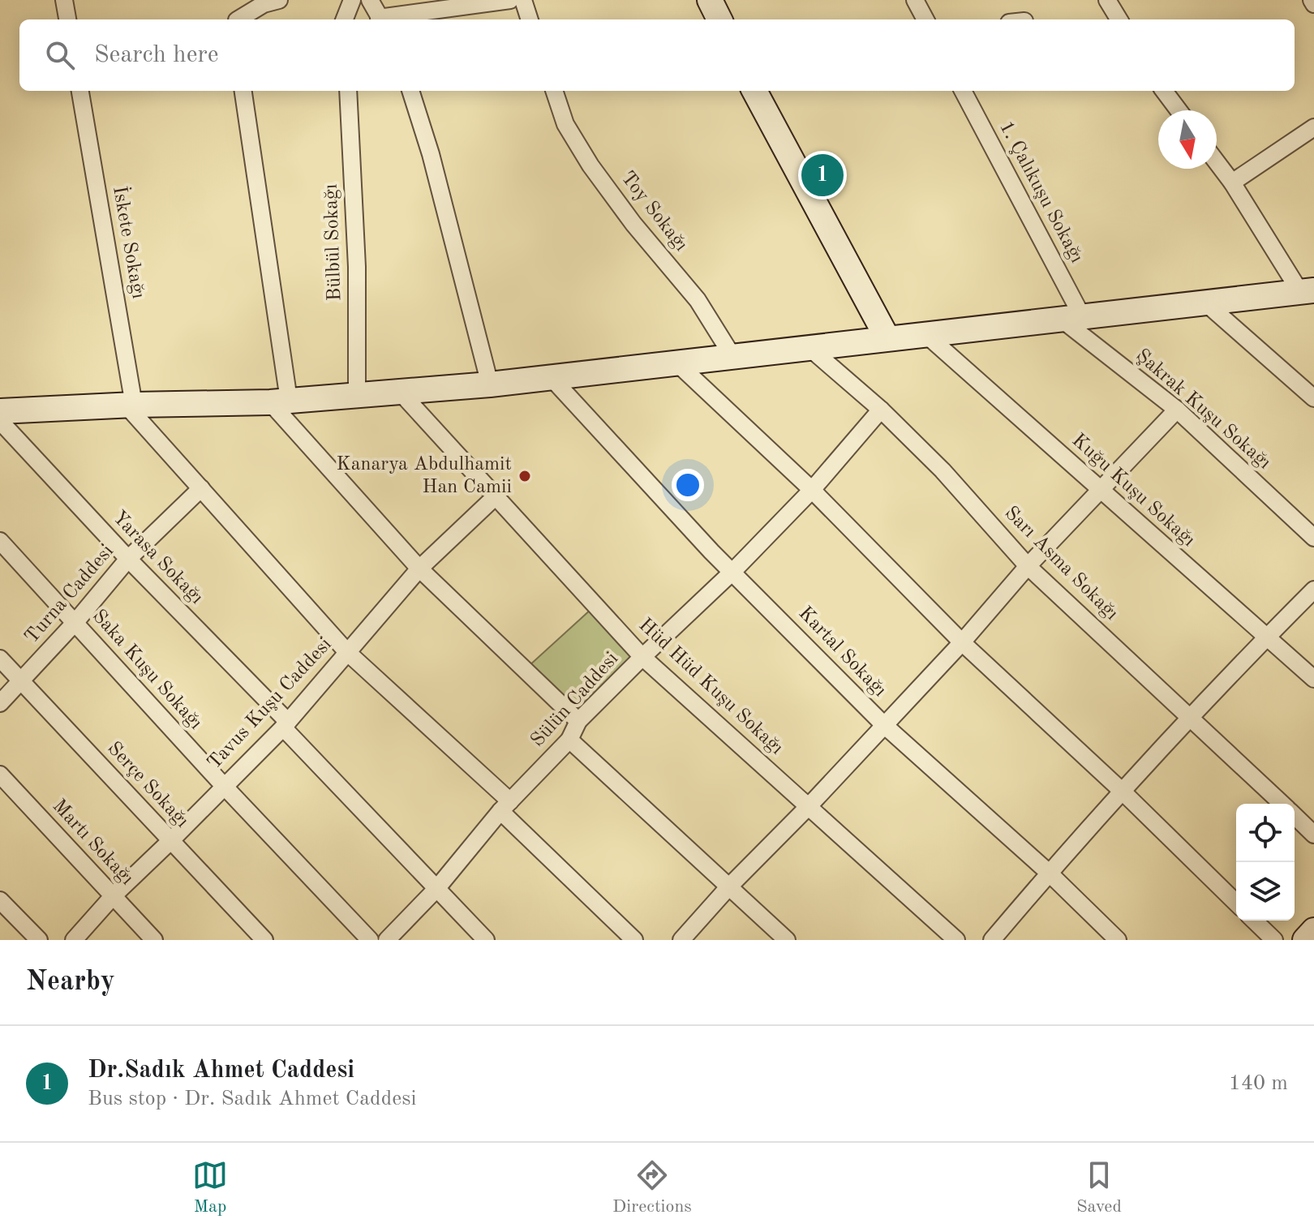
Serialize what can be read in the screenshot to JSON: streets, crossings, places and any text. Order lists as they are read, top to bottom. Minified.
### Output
{"streets":{"street":["1. Çalıkuşu Sokağı","Toy Sokağı","İskete Sokağı","Bülbül Sokağı","Şakrak Kuşu Sokağı","Kuğu Kuşu Sokağı","Yarasa Sokağı","Sarı Asma Sokağı","Turna Caddesi","Kartal Sokağı","Saka Kuşu Sokağı","Hüd Hüd Kuşu Sokağı","Sülün Caddesi","Tavus Kuşu Caddesi","Serçe Sokağı","Martı Sokağı"]},"crossings":[["1. Çalıkuşu Sokağı","Şakrak Kuşu Sokağı"],["Yarasa Sokağı","Turna Caddesi"],["Yarasa Sokağı","Sülün Caddesi"],["Yarasa Sokağı","Tavus Kuşu Caddesi"],["Sarı Asma Sokağı","Sülün Caddesi"],["Turna Caddesi","Saka Kuşu Sokağı"],["Turna Caddesi","Serçe Sokağı"],["Kartal Sokağı","Sülün Caddesi"],["Saka Kuşu Sokağı","Tavus Kuşu Caddesi"],["Hüd Hüd Kuşu Sokağı","Sülün Caddesi"],["Hüd Hüd Kuşu Sokağı","Tavus Kuşu Caddesi"],["Tavus Kuşu Caddesi","Serçe Sokağı"],["Tavus Kuşu Caddesi","Martı Sokağı"]],"places":["Kanarya Abdulhamit Han Camii"],"north":"bottom","page":{"search":"Search here","pins":"1","heading":"Nearby","list":[{"mark":"1","name":"Dr.Sadık Ahmet Caddesi","note":"Bus stop · Dr. Sadık Ahmet Caddesi","value":"140 m"}],"nav":["Map","Directions","Saved"]}}
